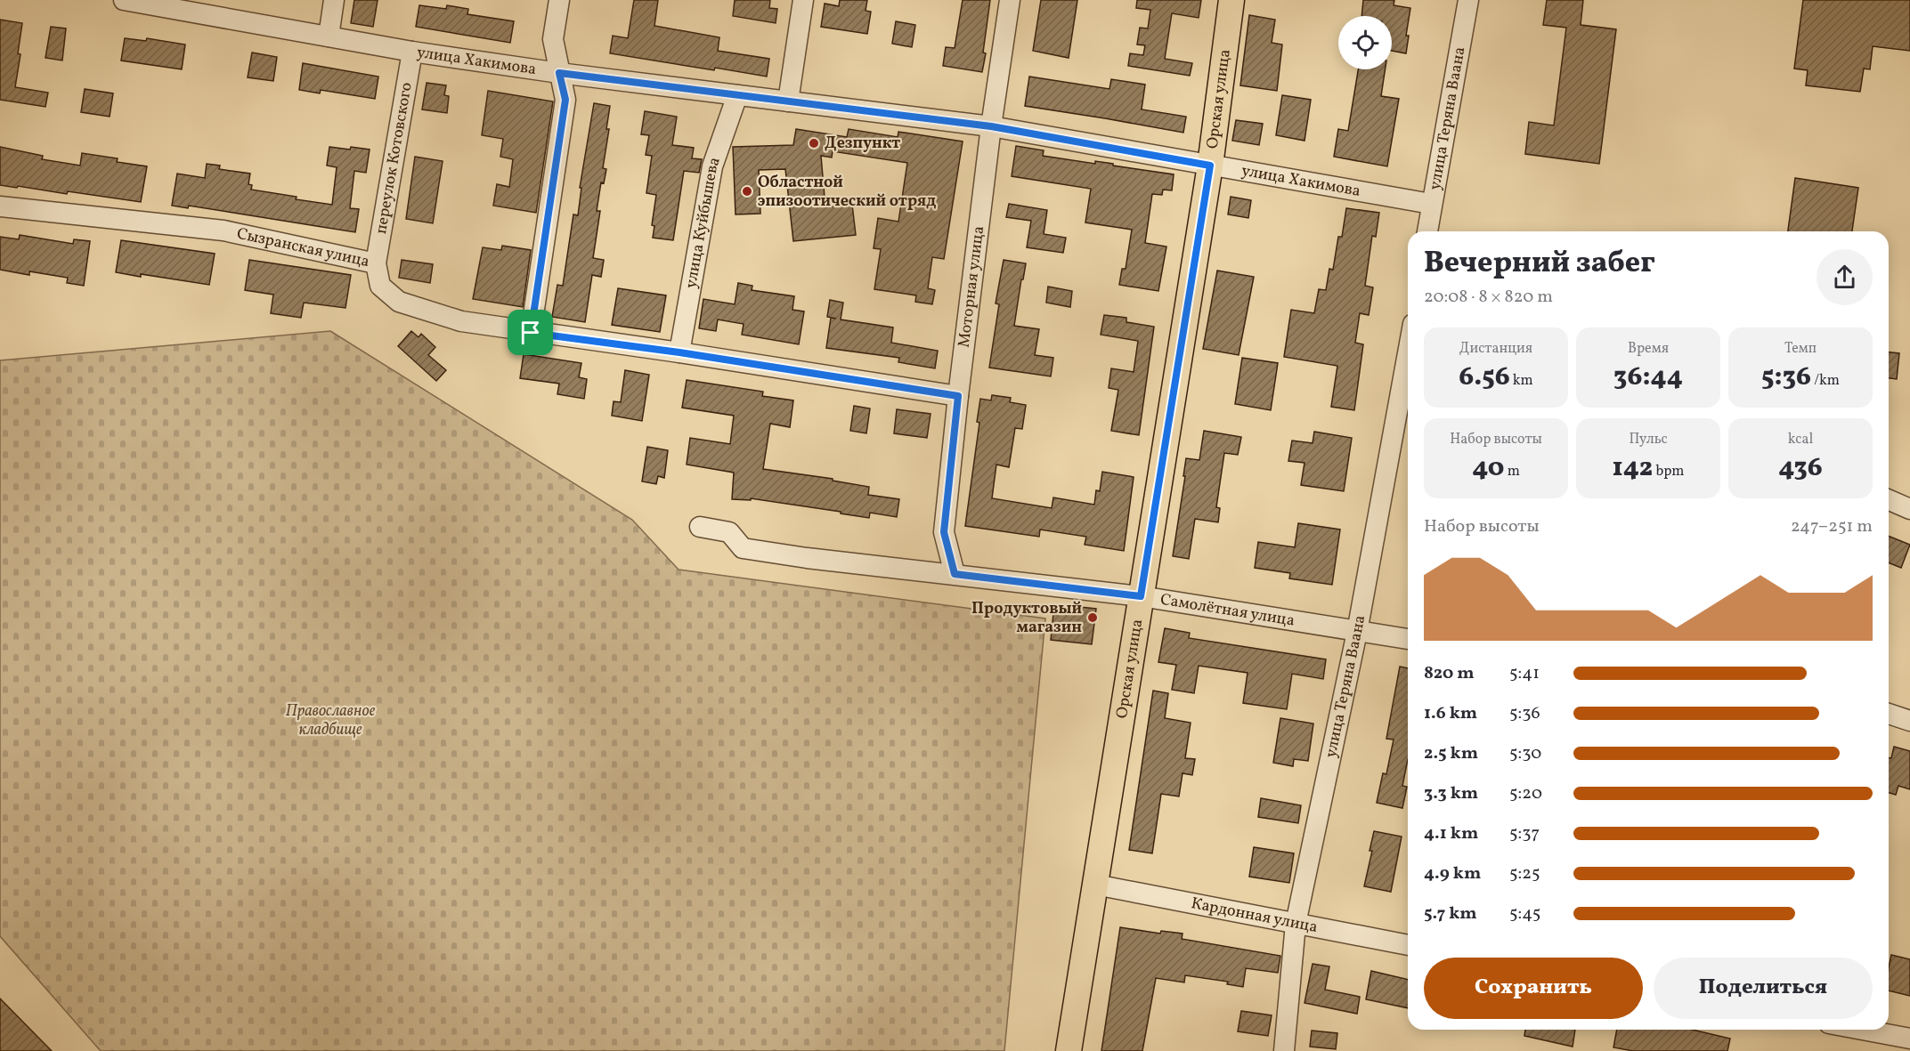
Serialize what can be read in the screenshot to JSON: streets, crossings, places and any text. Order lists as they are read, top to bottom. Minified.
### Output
{"streets":{"main road":["Орская улица"],"street":["улица Хакимова","улица Теряна Ваана","переулок Котовского","улица Куйбышева","Сызранская улица","Моторная улица","Самолётная улица","Кардонная улица"]},"crossings":[["улица Хакимова","Орская улица"],["улица Хакимова","улица Теряна Ваана"],["улица Хакимова","переулок Котовского"],["улица Хакимова","улица Куйбышева"],["улица Хакимова","Моторная улица"],["Орская улица","Самолётная улица"],["Орская улица","Кардонная улица"],["улица Теряна Ваана","Самолётная улица"],["улица Теряна Ваана","Кардонная улица"],["переулок Котовского","Сызранская улица"],["улица Куйбышева","Сызранская улица"],["Сызранская улица","Моторная улица"],["Моторная улица","Самолётная улица"]],"parks":["Православное кладбище"],"places":["Дезпункт","Областной эпизоотический отряд","Продуктовый магазин"],"page":{"heading":["Вечерний забег","20:08 · 8 × 820 m"],"stats":[["Дистанция","6.56 km"],["Время","36:44"],["Темп","5:36 /km"],["Набор высоты","40 m"],["Пульс","142 bpm"],["kcal","436"]],"chart":["Набор высоты","247–251 m"],"list":[{"name":"820 m","note":"5:41"},{"name":"1.6 km","note":"5:36"},{"name":"2.5 km","note":"5:30"},{"name":"3.3 km","note":"5:20"},{"name":"4.1 km","note":"5:37"},{"name":"4.9 km","note":"5:25"},{"name":"5.7 km","note":"5:45"}],"buttons":["Сохранить","Поделиться"]}}
